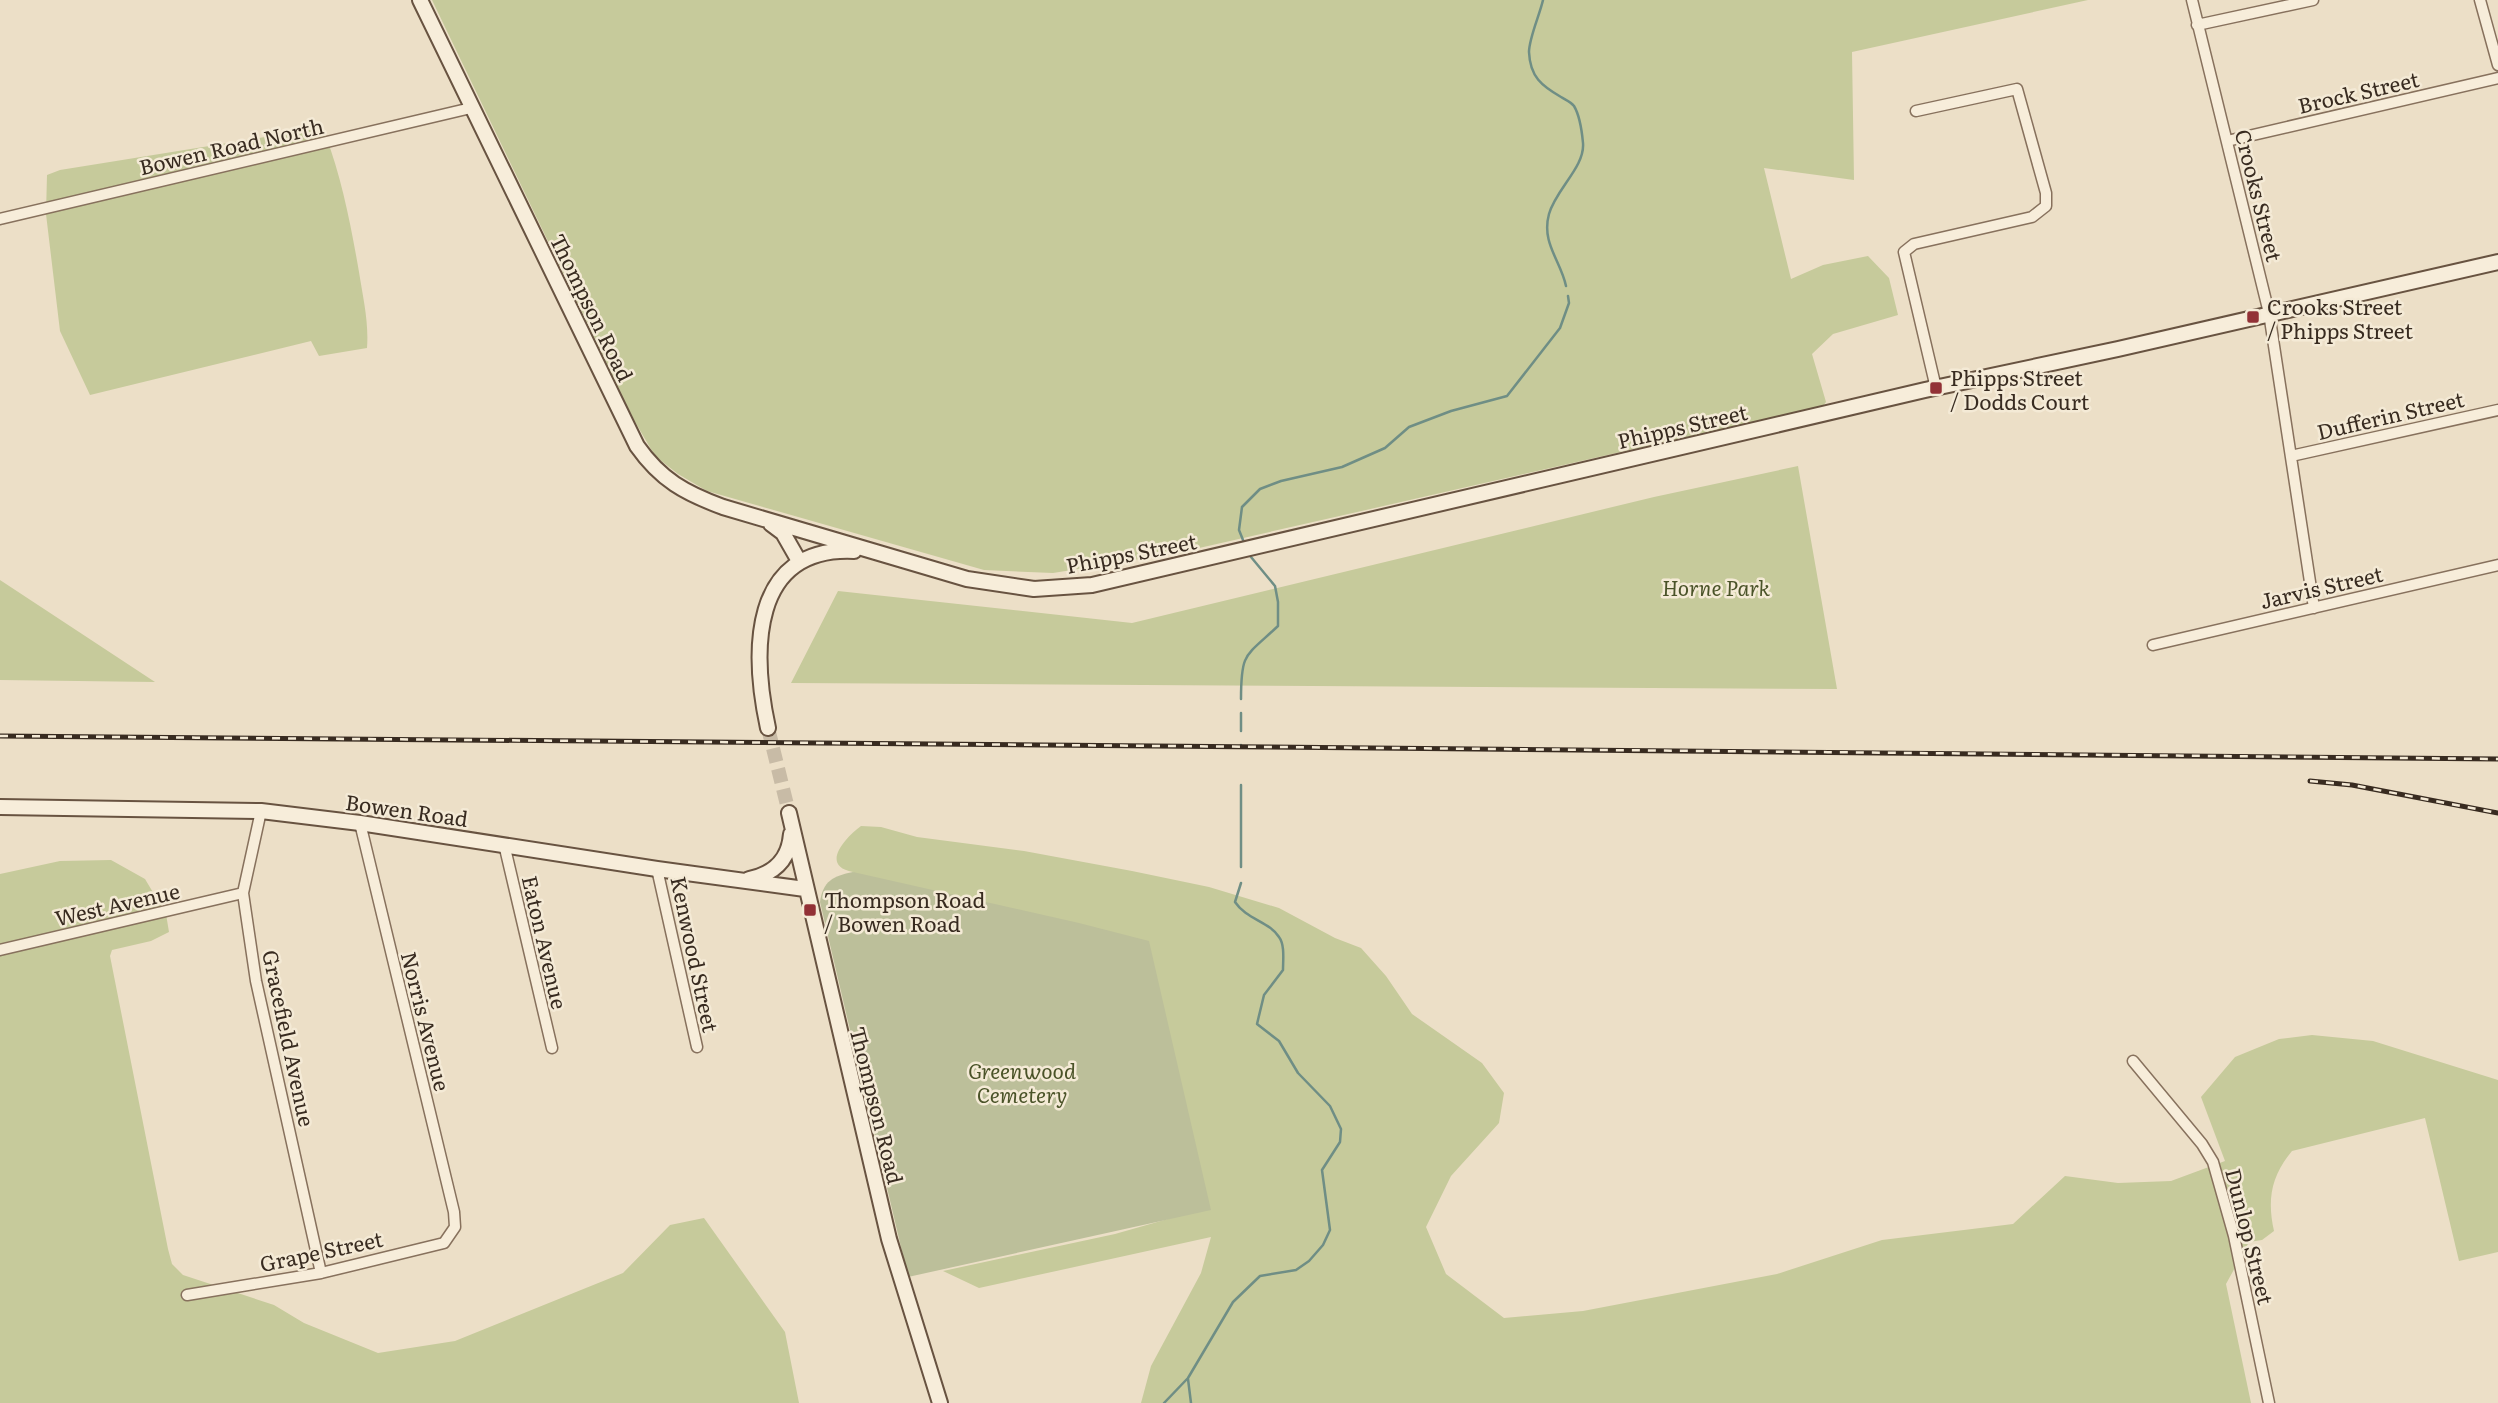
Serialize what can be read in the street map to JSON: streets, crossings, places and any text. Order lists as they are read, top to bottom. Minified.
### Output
{"streets":{"main road":["Thompson Road","Phipps Street","Bowen Road"],"street":["Brock Street","Bowen Road North","Crooks Street","Dufferin Street","Jarvis Street","West Avenue","Eaton Avenue","Kenwood Street","Norris Avenue","Gracefield Avenue","Dunlop Street","Grape Street"]},"crossings":[["Brock Street","Crooks Street"],["Bowen Road North","Thompson Road"],["Crooks Street","Dufferin Street"],["Crooks Street","Phipps Street"],["Crooks Street","Jarvis Street"],["Thompson Road","Bowen Road"],["Bowen Road","Eaton Avenue"],["Bowen Road","Kenwood Street"],["Bowen Road","Norris Avenue"],["Bowen Road","Gracefield Avenue"],["West Avenue","Gracefield Avenue"],["Norris Avenue","Grape Street"],["Gracefield Avenue","Grape Street"]],"parks":["Horne Park","Greenwood Cemetery"],"places":{"transit":["Crooks Street / Phipps Street","Phipps Street / Dodds Court","Thompson Road / Bowen Road"]}}
